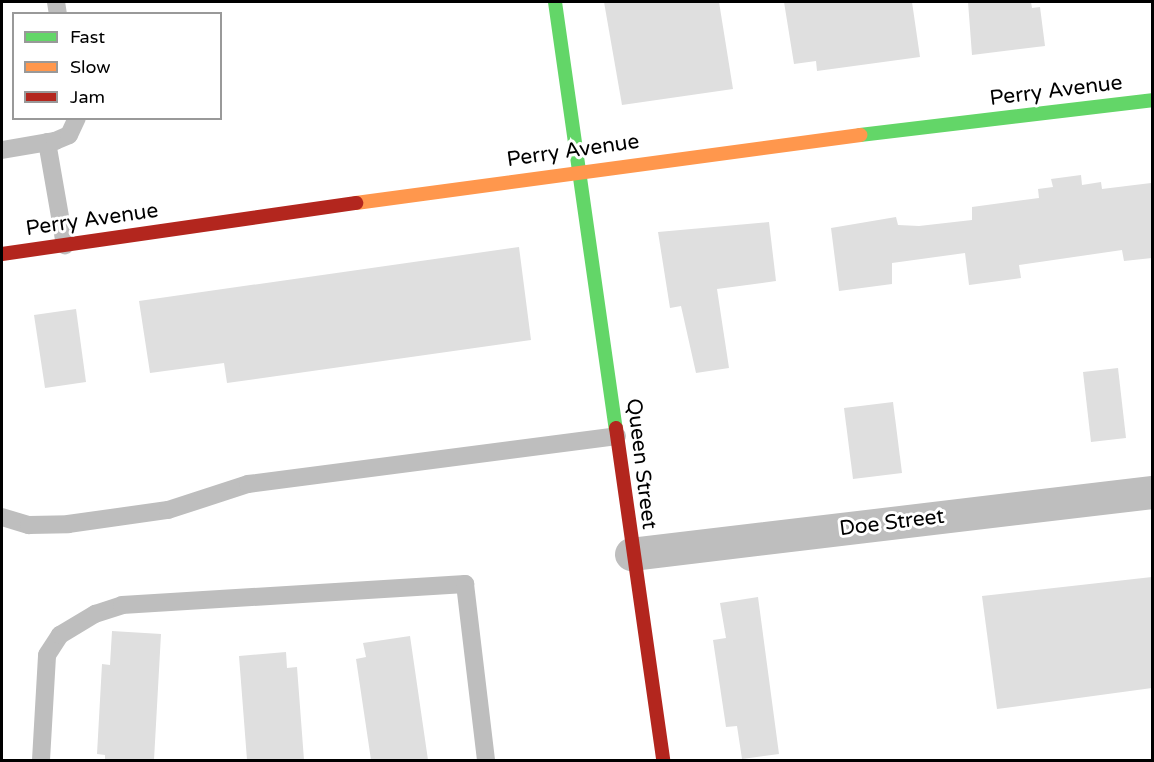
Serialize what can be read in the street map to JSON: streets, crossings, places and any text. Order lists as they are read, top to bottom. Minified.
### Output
{"streets":{"street":["Perry Avenue","Queen Street","Doe Street"]},"crossings":[["Perry Avenue","Queen Street"],["Queen Street","Doe Street"]],"legend":["Fast","Slow","Jam"]}
